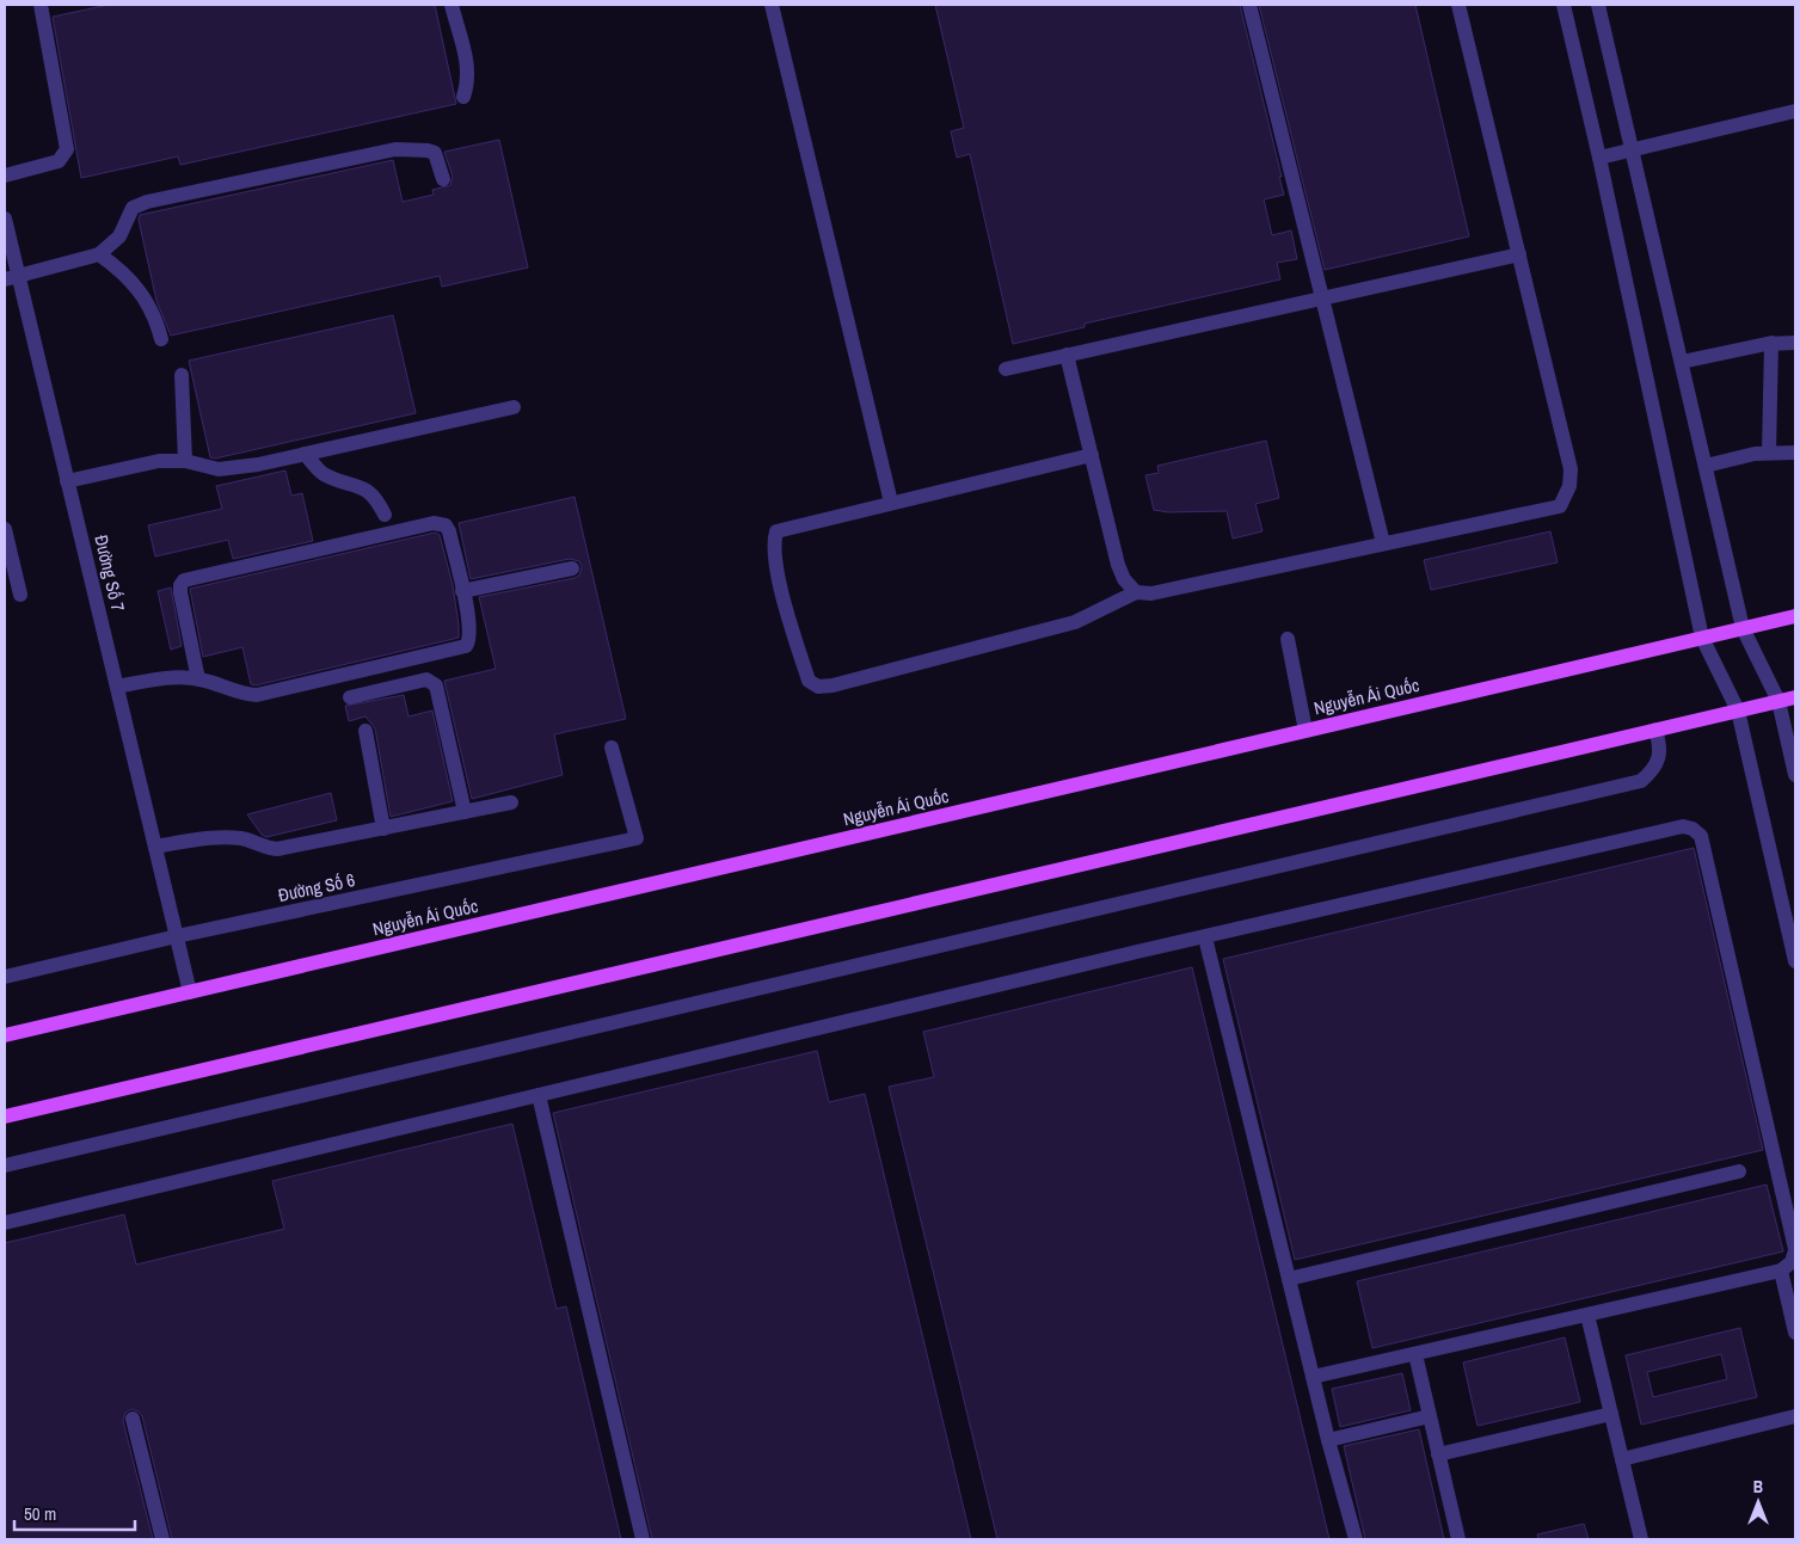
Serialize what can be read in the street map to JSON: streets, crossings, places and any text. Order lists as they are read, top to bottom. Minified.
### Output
{"streets":{"main road":["Nguyễn Ái Quốc"],"street":["Đường Số 7","Đường Số 6"]},"crossings":[["Đường Số 7","Nguyễn Ái Quốc"],["Đường Số 7","Đường Số 6"]],"scale_bar":"50 m","north":"top"}
